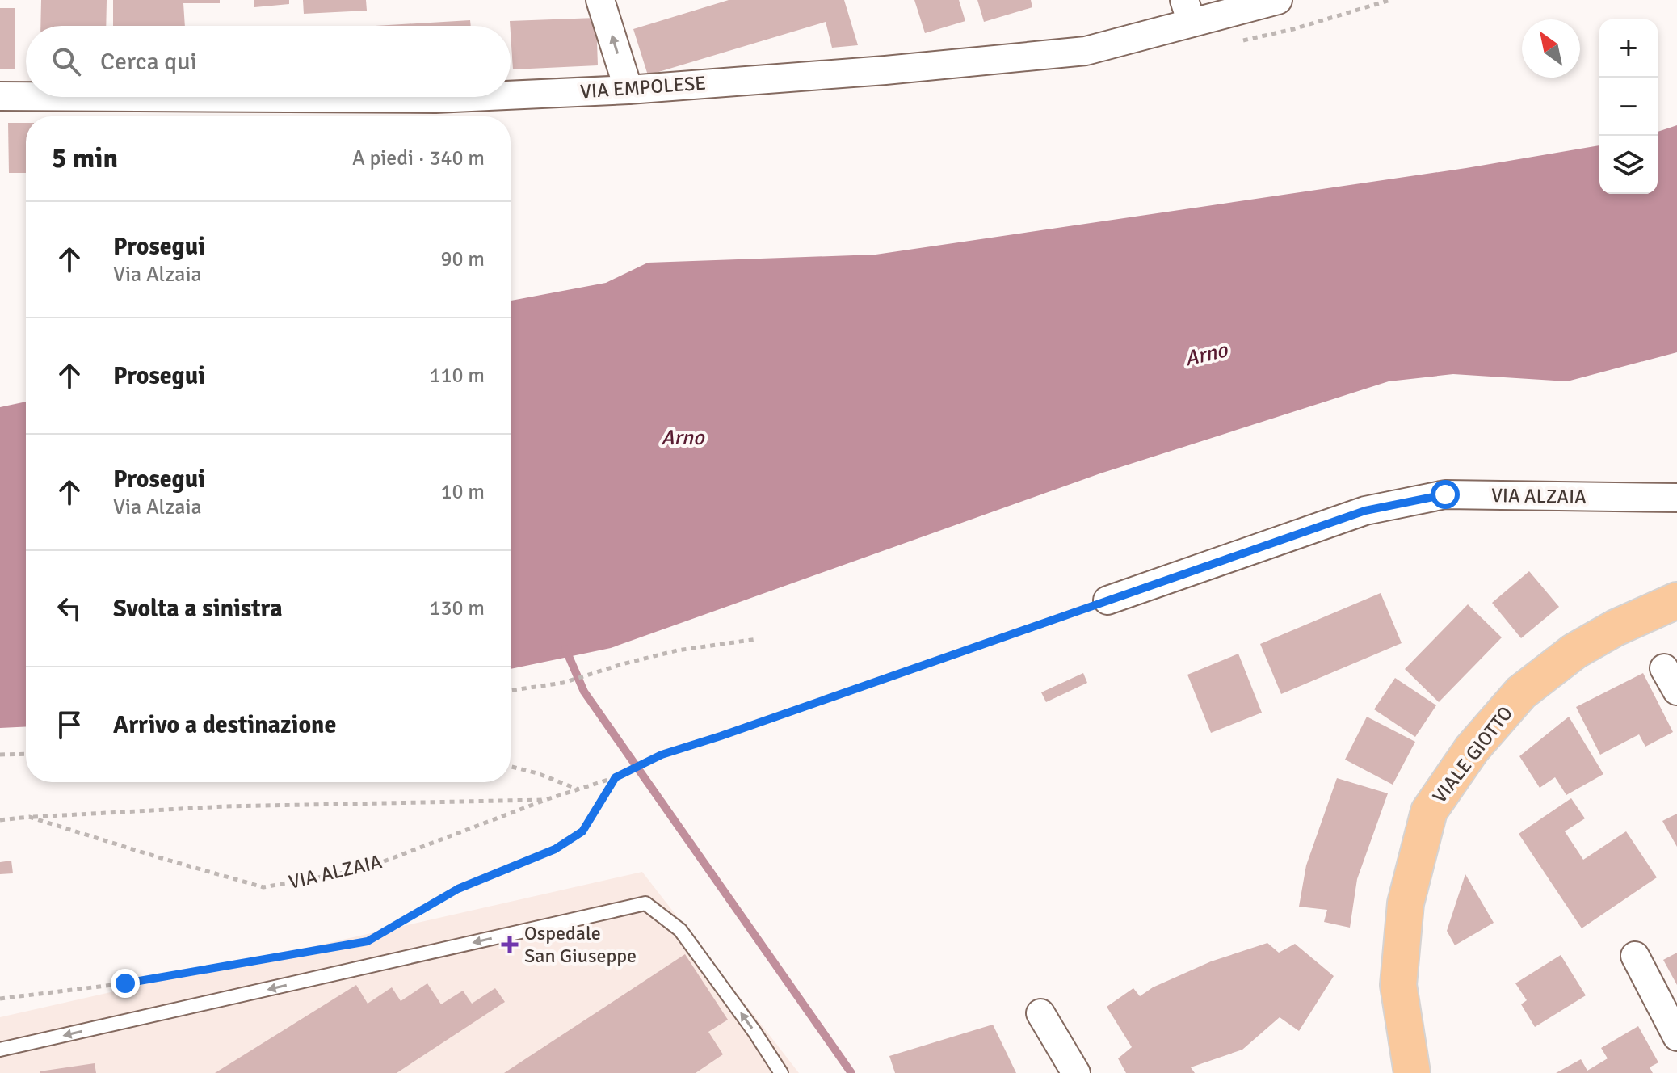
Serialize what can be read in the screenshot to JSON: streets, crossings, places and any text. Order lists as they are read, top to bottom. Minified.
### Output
{"streets":{"main road":["VIALE GIOTTO"],"street":["VIA EMPOLESE","VIA ALZAIA"]},"water":["Arno"],"places":{"health":["Ospedale San Giuseppe"]},"north":"top left","page":{"map_buttons":["+","−"],"search":"Cerca qui","heading":["5 min","A piedi · 340 m"],"list":[["Prosegui","Via Alzaia","90 m"],["Prosegui","110 m"],["Prosegui","Via Alzaia","10 m"],["Svolta a sinistra","130 m"],"Arrivo a destinazione"]}}
